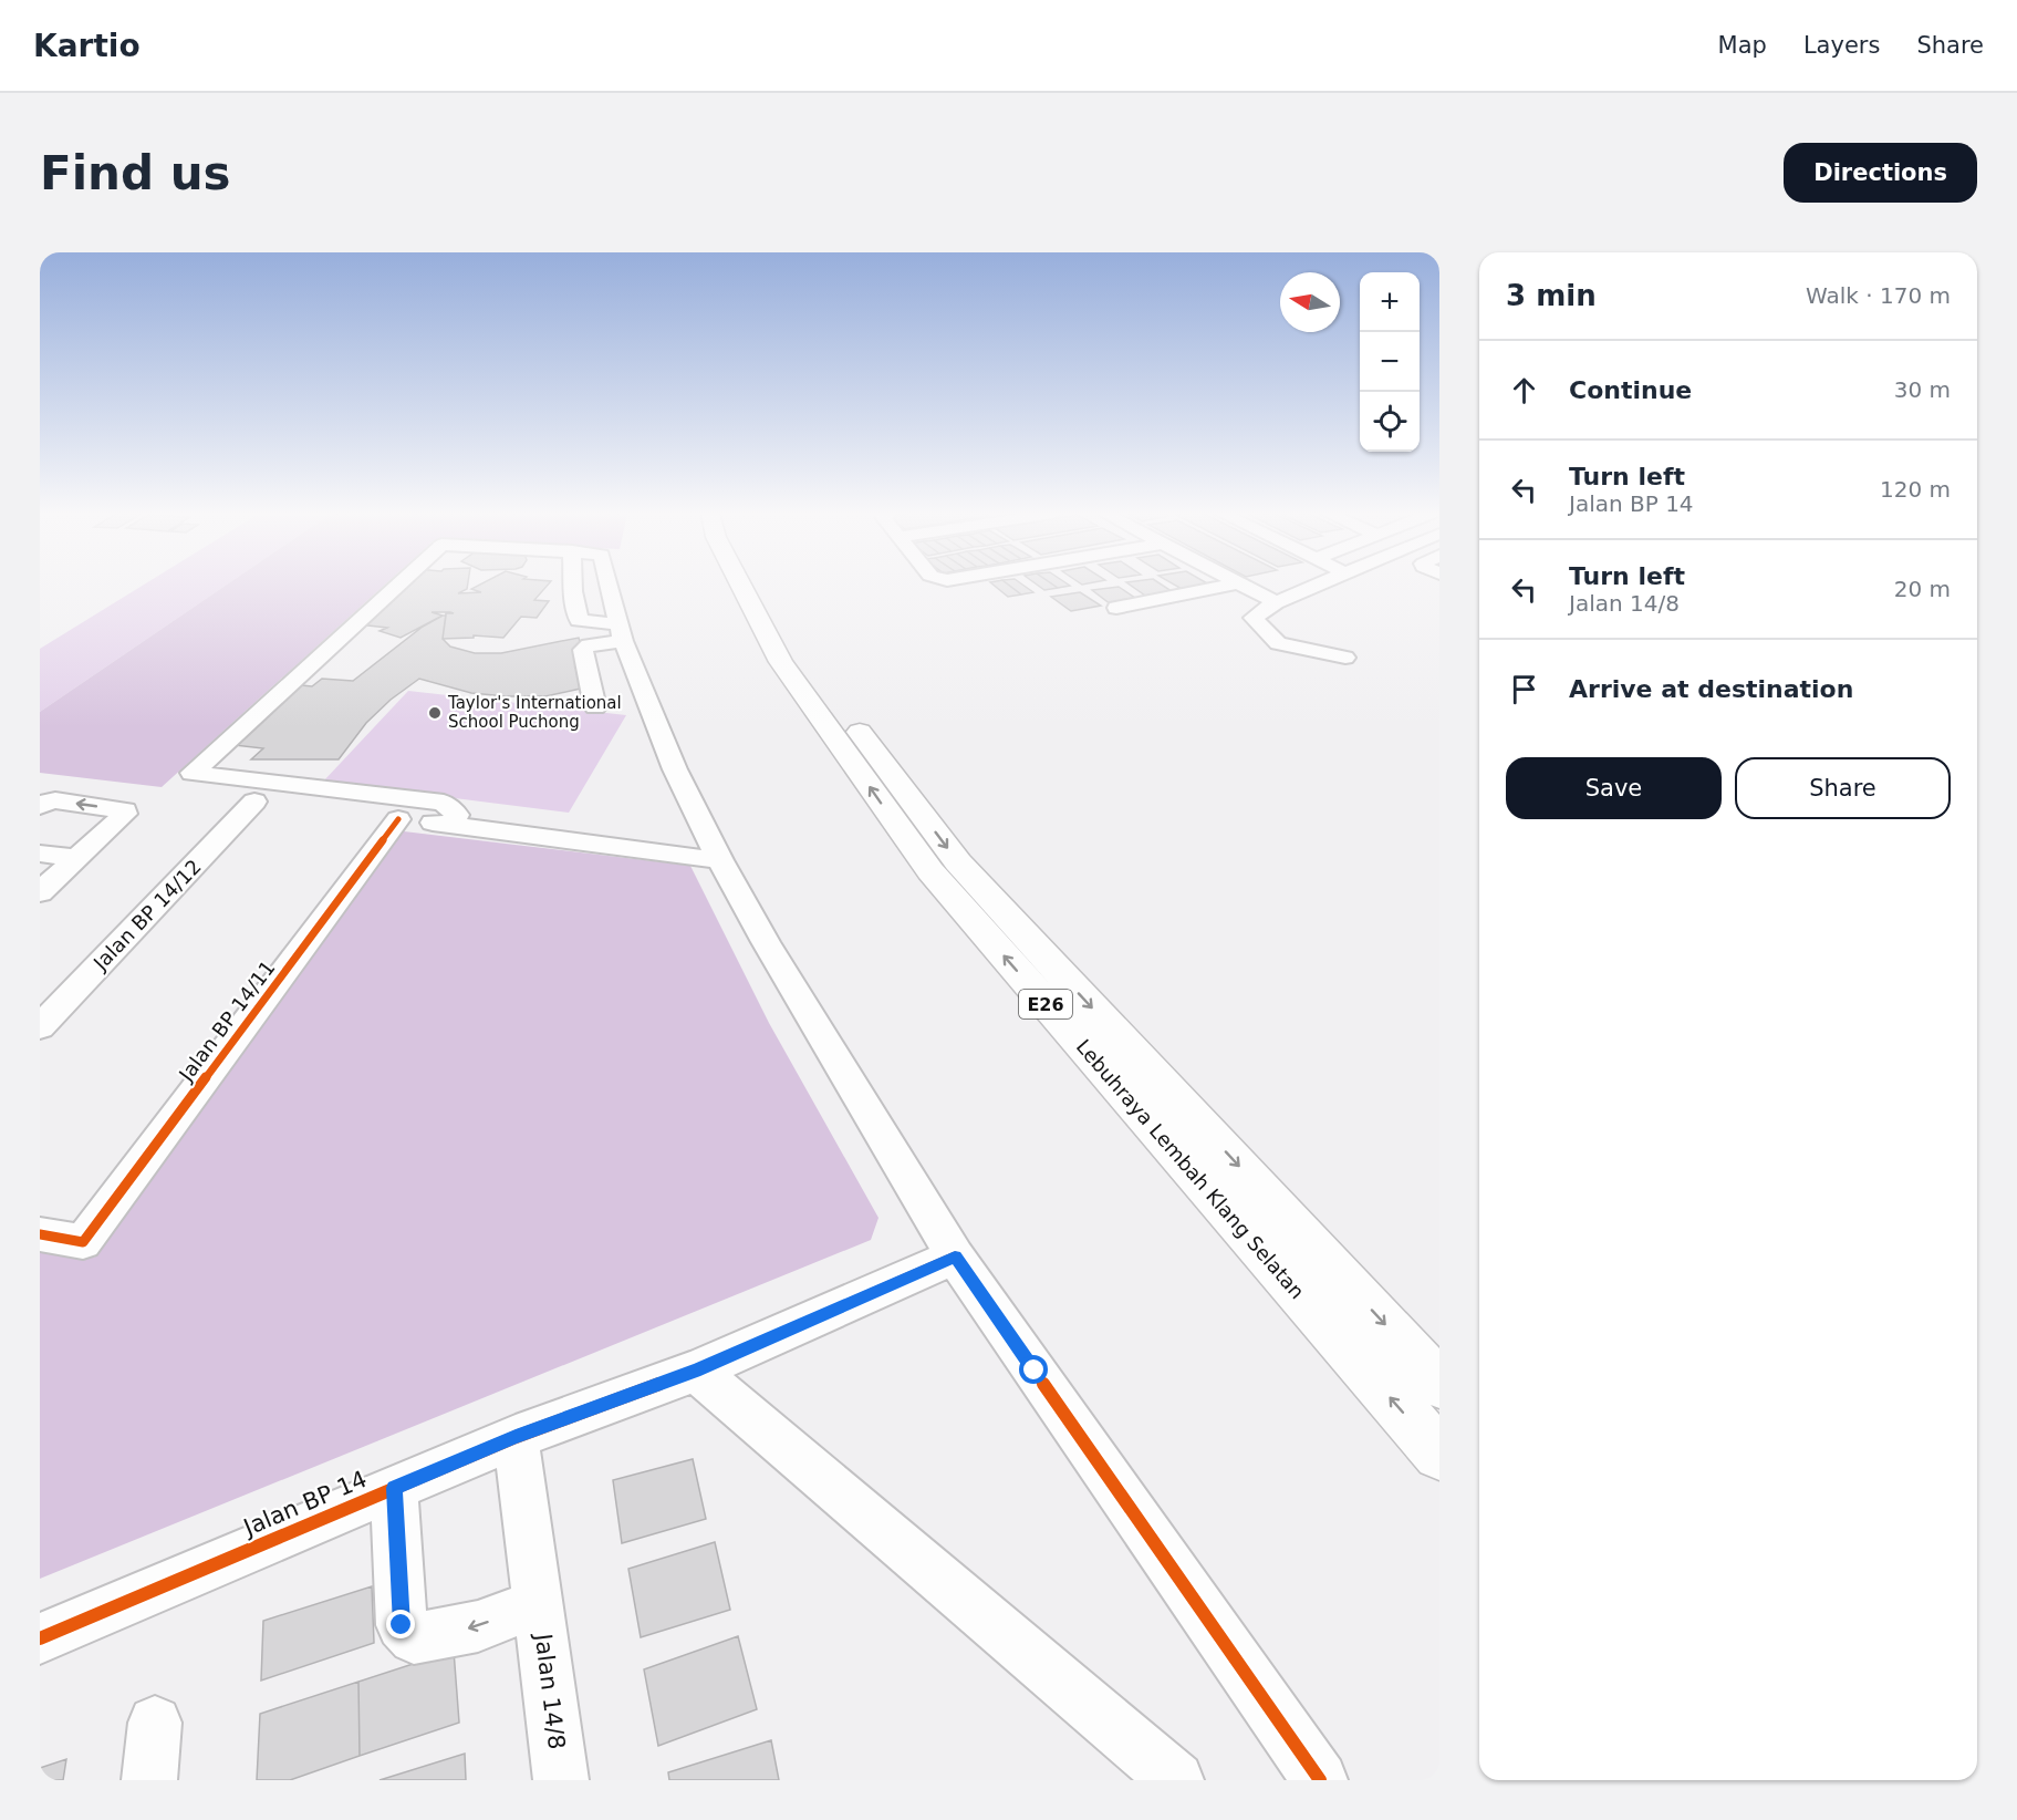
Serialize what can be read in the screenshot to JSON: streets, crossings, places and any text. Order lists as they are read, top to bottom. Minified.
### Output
{"streets":{"highway":["E26","Lebuhraya Lembah Klang Selatan"],"street":["Jalan BP 14/12","Jalan BP 14/11","Jalan BP 14","Jalan 14/8"]},"crossings":[["Jalan BP 14","Jalan 14/8"]],"places":["Taylor's International School Puchong"],"north":"left","page":{"header":"Kartio","nav":["Map","Layers","Share"],"buttons":["Directions",["Save","Share"]],"title":"Find us","heading":["3 min","Walk · 170 m"],"map_buttons":["+","−"],"list":[["Continue","30 m"],["Turn left","Jalan BP 14","120 m"],["Turn left","Jalan 14/8","20 m"],"Arrive at destination"]}}
